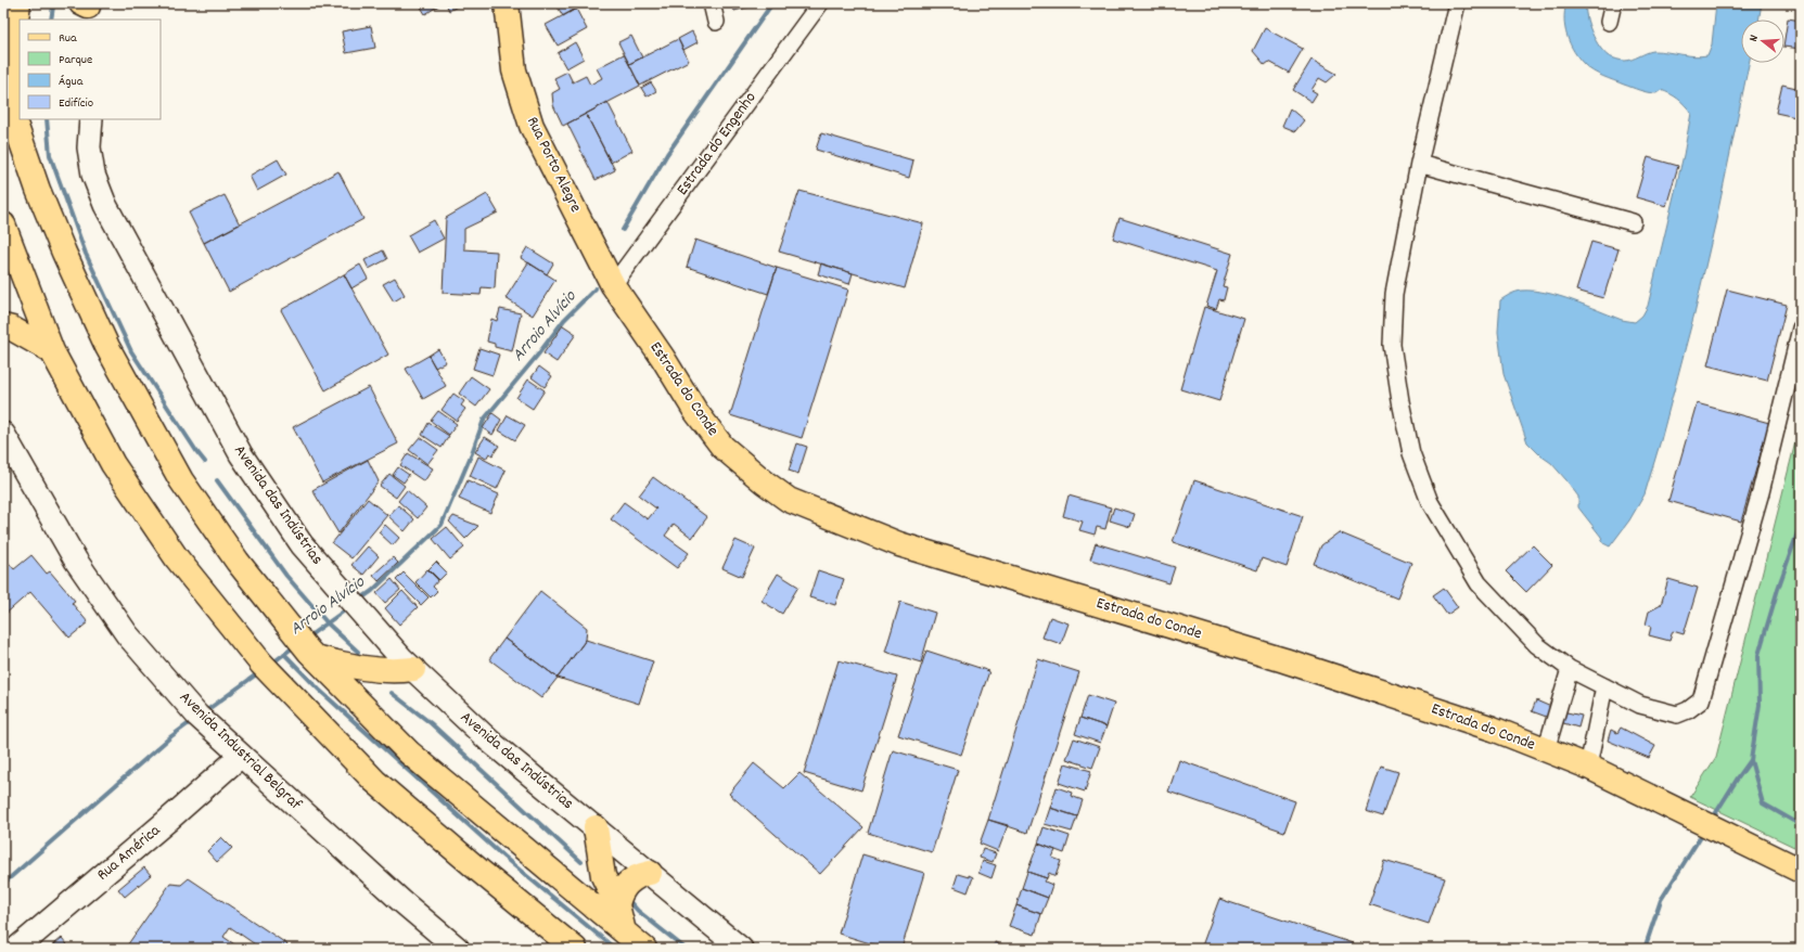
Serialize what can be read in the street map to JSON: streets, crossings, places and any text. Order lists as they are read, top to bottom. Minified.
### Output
{"streets":{"main road":["Rua Porto Alegre","Estrada do Conde","Avenida das Indústrias","Avenida Industrial Belgraf","Rua América"],"street":["Estrada do Engenho"]},"crossings":[["Estrada do Engenho","Estrada do Conde"],["Rua Porto Alegre","Estrada do Conde"],["Avenida Industrial Belgraf","Rua América"]],"water":["Arroio Alvício"],"legend":["Rua","Parque","Água","Edifício"],"north":"left"}
